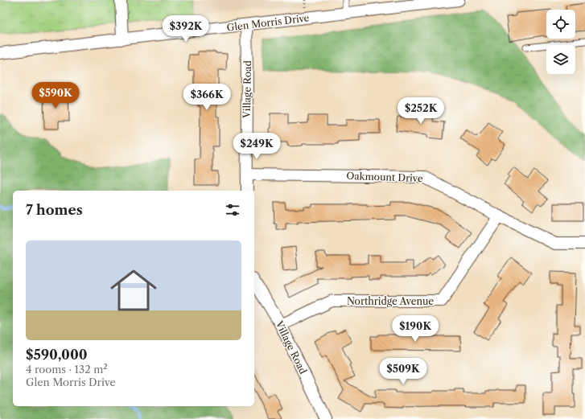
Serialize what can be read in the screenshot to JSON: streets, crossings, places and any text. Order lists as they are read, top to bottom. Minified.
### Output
{"streets":{"street":["Glen Morris Drive","Village Road","Oakmount Drive","Northridge Avenue"]},"crossings":[["Glen Morris Drive","Village Road"],["Village Road","Oakmount Drive"],["Village Road","Northridge Avenue"],["Oakmount Drive","Northridge Avenue"]],"page":{"price":["$392K","$590K","$366K","$252K","$249K","$190K","$509K"],"heading":"7 homes","list":[{"name":"$590,000","note":"4 rooms · 132 m² · Glen Morris Drive"}]}}
